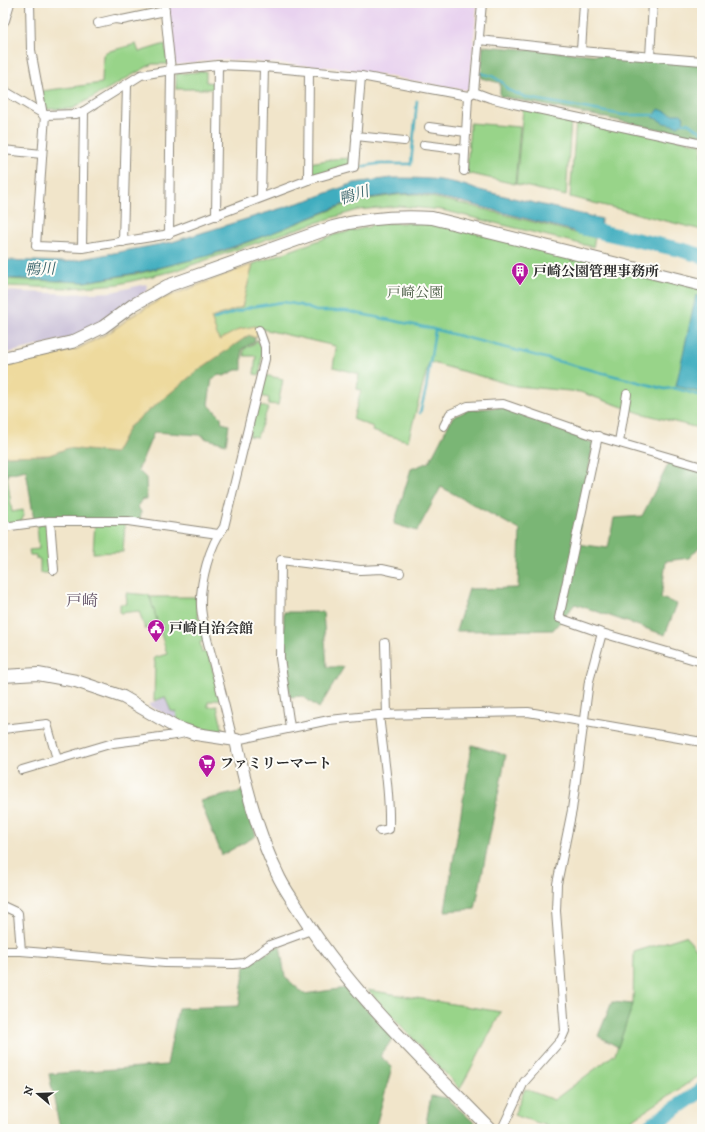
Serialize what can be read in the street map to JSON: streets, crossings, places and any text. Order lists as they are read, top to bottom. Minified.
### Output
{"districts":["戸崎"],"water":["鴨川"],"parks":["戸崎公園"],"places":{"building":["戸崎公園管理事務所"],"public building":["戸崎自治会館"],"supermarket":["ファミリーマート"]},"north":"left"}
